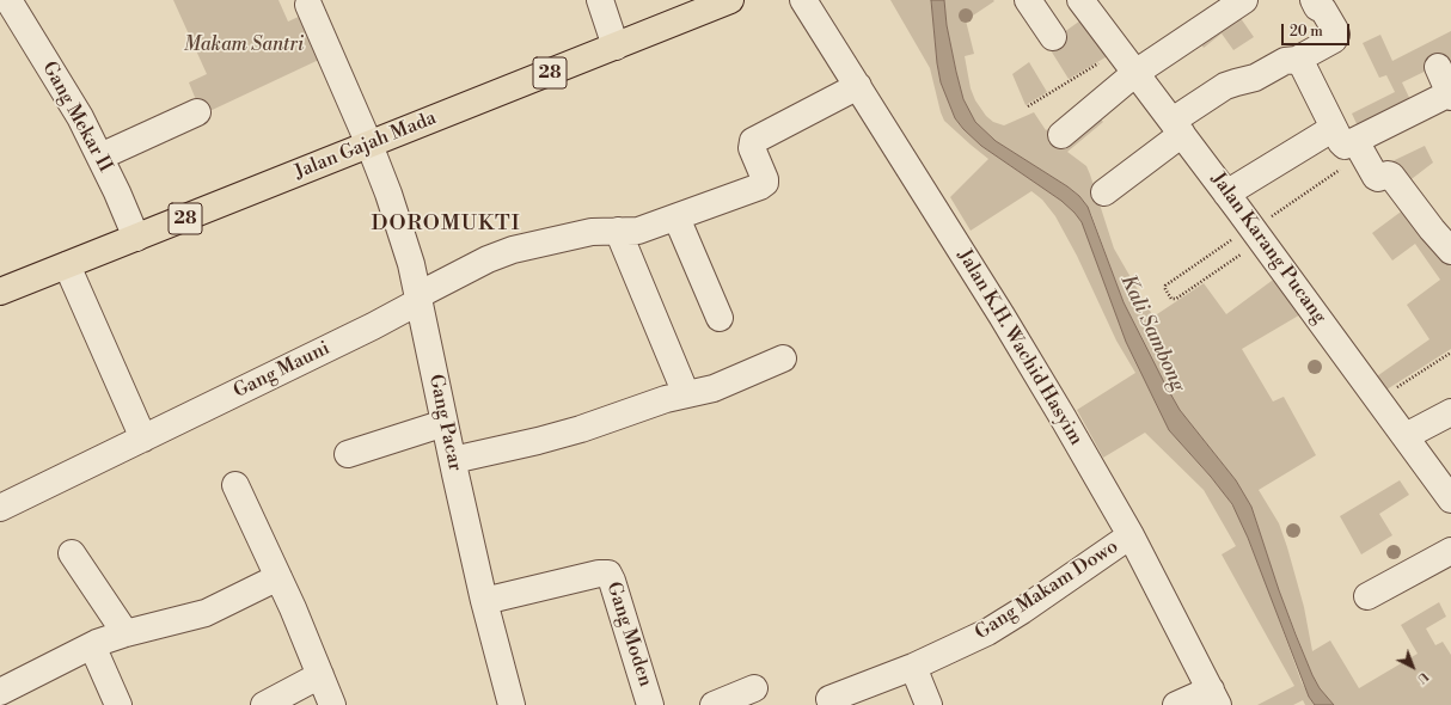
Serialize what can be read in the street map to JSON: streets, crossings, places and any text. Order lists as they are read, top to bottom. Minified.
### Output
{"streets":{"highway":["28","Jalan Gajah Mada"],"street":["Gang Mekar II","Jalan Karang Pucang","Jalan K.H. Wachid Hasyim","Gang Mauni","Gang Pacar","Gang Makam Dowo","Gang Moden"]},"crossings":[["Gang Mekar II","Jalan Gajah Mada"],["Jalan Gajah Mada","Gang Pacar"],["Jalan K.H. Wachid Hasyim","Gang Mauni"],["Jalan K.H. Wachid Hasyim","Gang Makam Dowo"],["Gang Mauni","Gang Pacar"],["Gang Pacar","Gang Moden"]],"districts":["DOROMUKTI"],"water":["Kali Sambong"],"parks":["Makam Santri"],"scale_bar":"20 m","north":"bottom right"}
